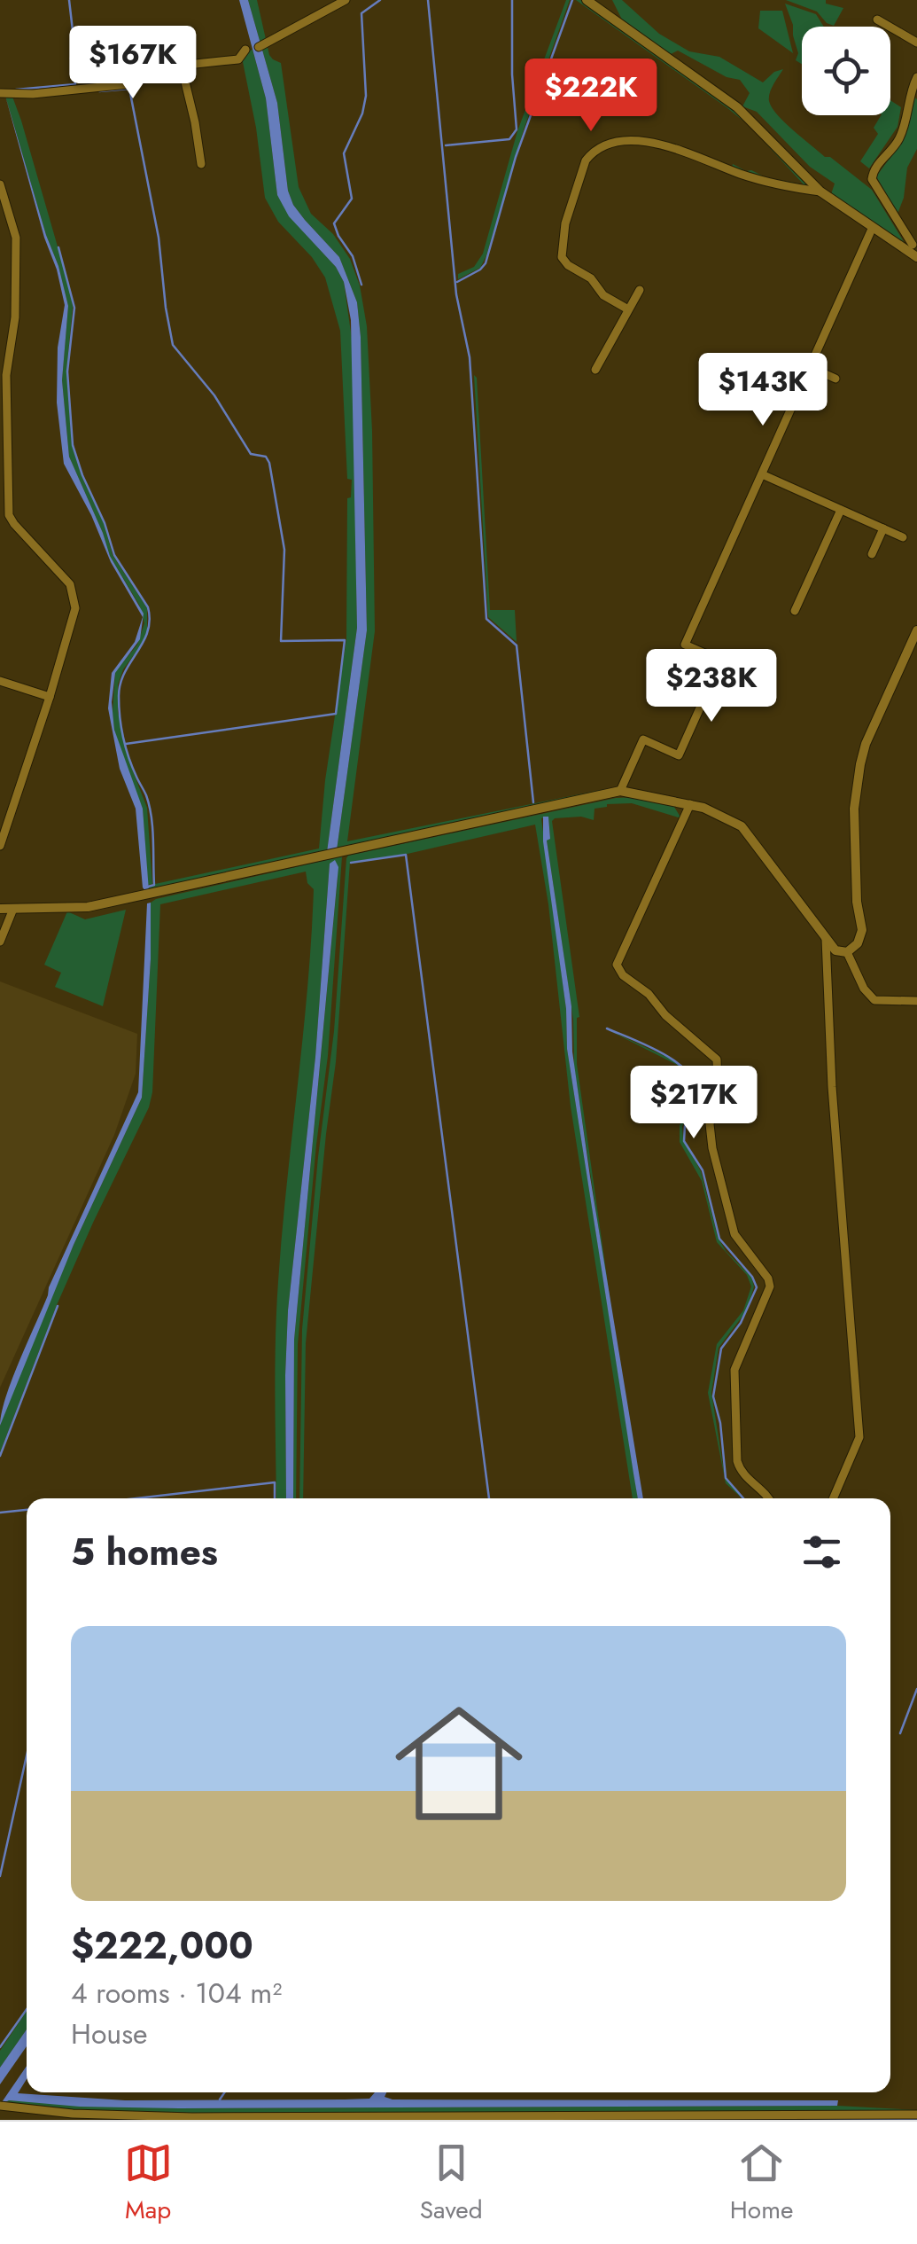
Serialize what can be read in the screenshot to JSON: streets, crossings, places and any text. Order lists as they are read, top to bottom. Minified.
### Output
{"page":{"price":["$167K","$222K","$143K","$238K","$217K"],"heading":"5 homes","list":[{"name":"$222,000","note":"4 rooms · 104 m² · House"}],"tabs":["Map","Saved","Home"]}}
